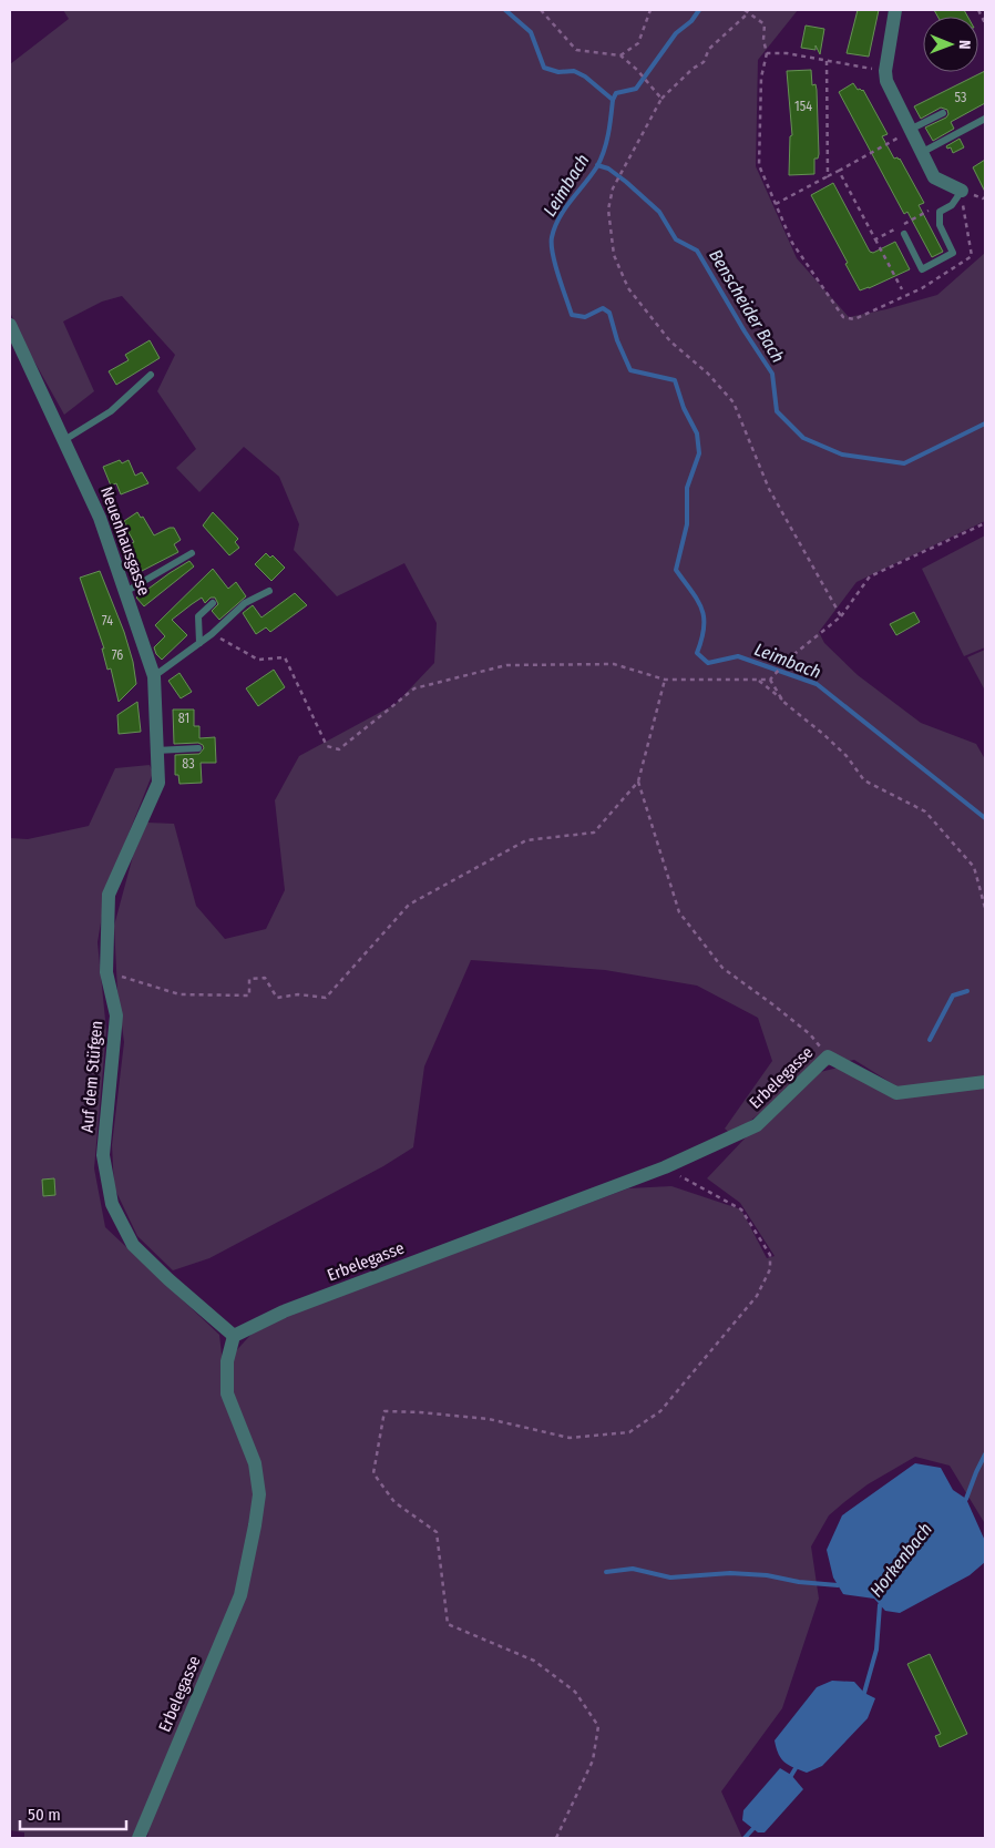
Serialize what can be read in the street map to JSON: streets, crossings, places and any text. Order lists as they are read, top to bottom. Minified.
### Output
{"streets":{"street":["Neuenhausgasse","Auf dem Stüfgen","Erbelegasse"]},"crossings":[["Neuenhausgasse","Auf dem Stüfgen"],["Auf dem Stüfgen","Erbelegasse"]],"water":["Leimbach","Benscheider Bach","Horkenbach"],"house_numbers":["53","154","74","76","81","83"],"scale_bar":"50 m","north":"right"}
